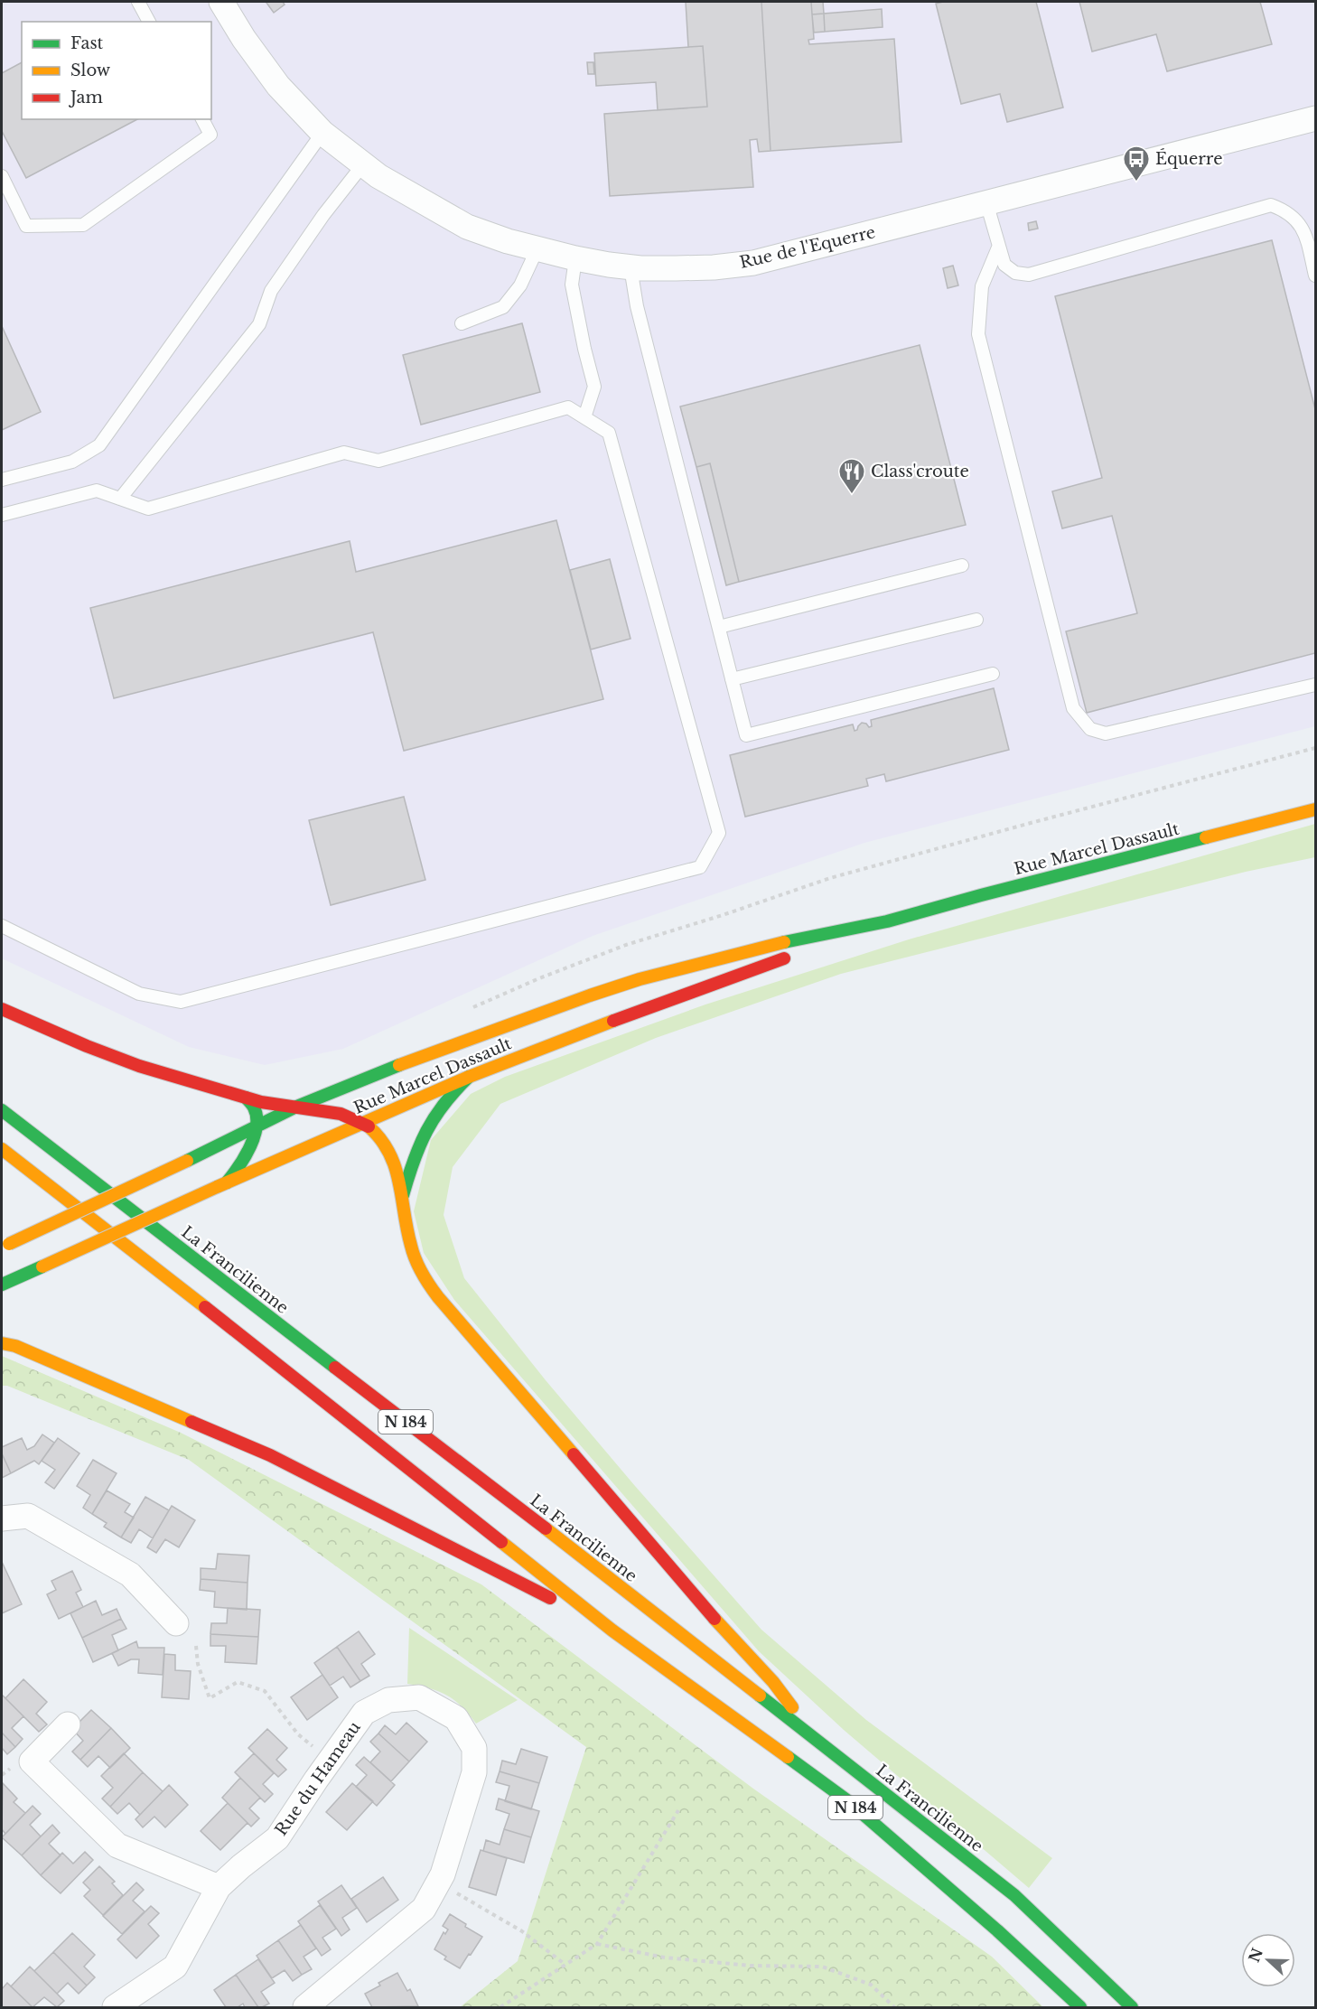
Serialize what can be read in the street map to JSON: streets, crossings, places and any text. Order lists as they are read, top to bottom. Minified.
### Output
{"streets":{"main road":["Rue Marcel Dassault","La Francilienne","N 184"],"street":["Rue de l'Equerre","Rue du Hameau"]},"places":{"bus stop":["Équerre"],"restaurant":["Class'croute"]},"legend":["Fast","Slow","Jam"],"north":"left"}
